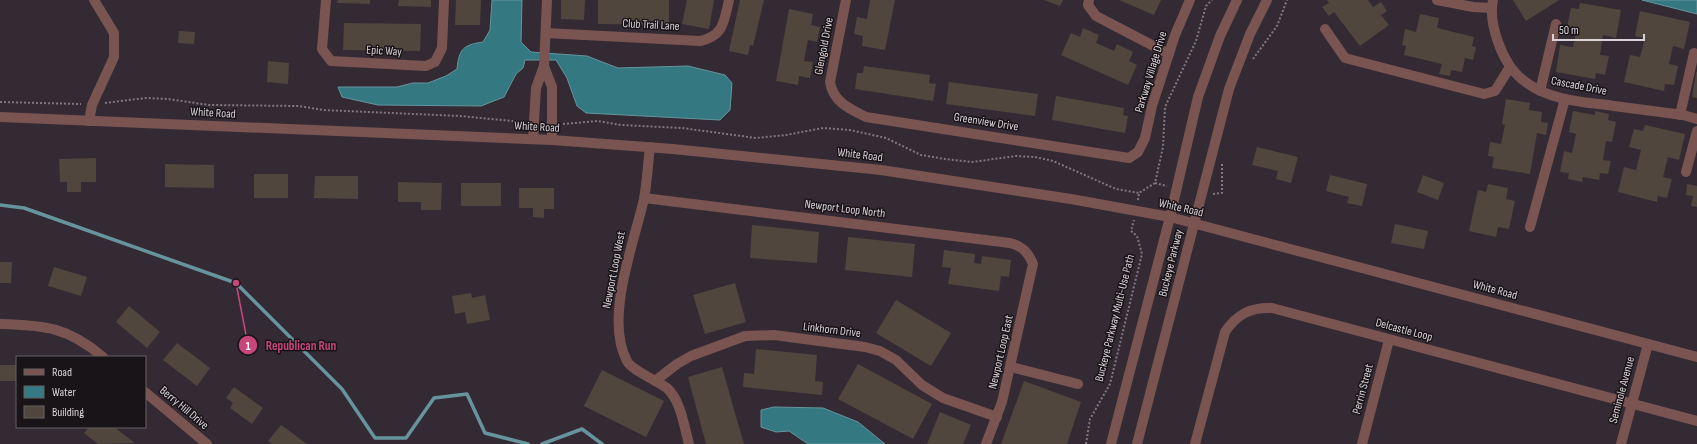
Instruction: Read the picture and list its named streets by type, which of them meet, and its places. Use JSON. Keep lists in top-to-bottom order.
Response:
{
  "streets": {
    "street": [
      "Club Trail Lane",
      "Glengold Drive",
      "Epic Way",
      "Parkway Village Drive",
      "Cascade Drive",
      "White Road",
      "Greenview Drive",
      "Newport Loop North",
      "Buckeye Parkway",
      "Newport Loop West",
      "Linkhorn Drive",
      "Delcastle Loop",
      "Newport Loop East",
      "Perrin Street",
      "Seminole Avenue",
      "Berry Hill Drive"
    ],
    "path": ["Buckeye Parkway Multi-Use Path"]
  },
  "crossings": [
    ["Glengold Drive", "Greenview Drive"],
    ["Parkway Village Drive", "Greenview Drive"],
    ["White Road", "Buckeye Parkway"],
    ["White Road", "Newport Loop West"],
    ["White Road", "Buckeye Parkway Multi-Use Path"],
    ["White Road", "Seminole Avenue"],
    ["Newport Loop North", "Newport Loop West"],
    ["Newport Loop North", "Newport Loop East"],
    ["Newport Loop West", "Linkhorn Drive"],
    ["Linkhorn Drive", "Newport Loop East"],
    ["Delcastle Loop", "Perrin Street"],
    ["Delcastle Loop", "Seminole Avenue"]
  ],
  "places": ["Republican Run"],
  "legend": ["Road", "Water", "Building"],
  "scale_bar": "50 m"
}
